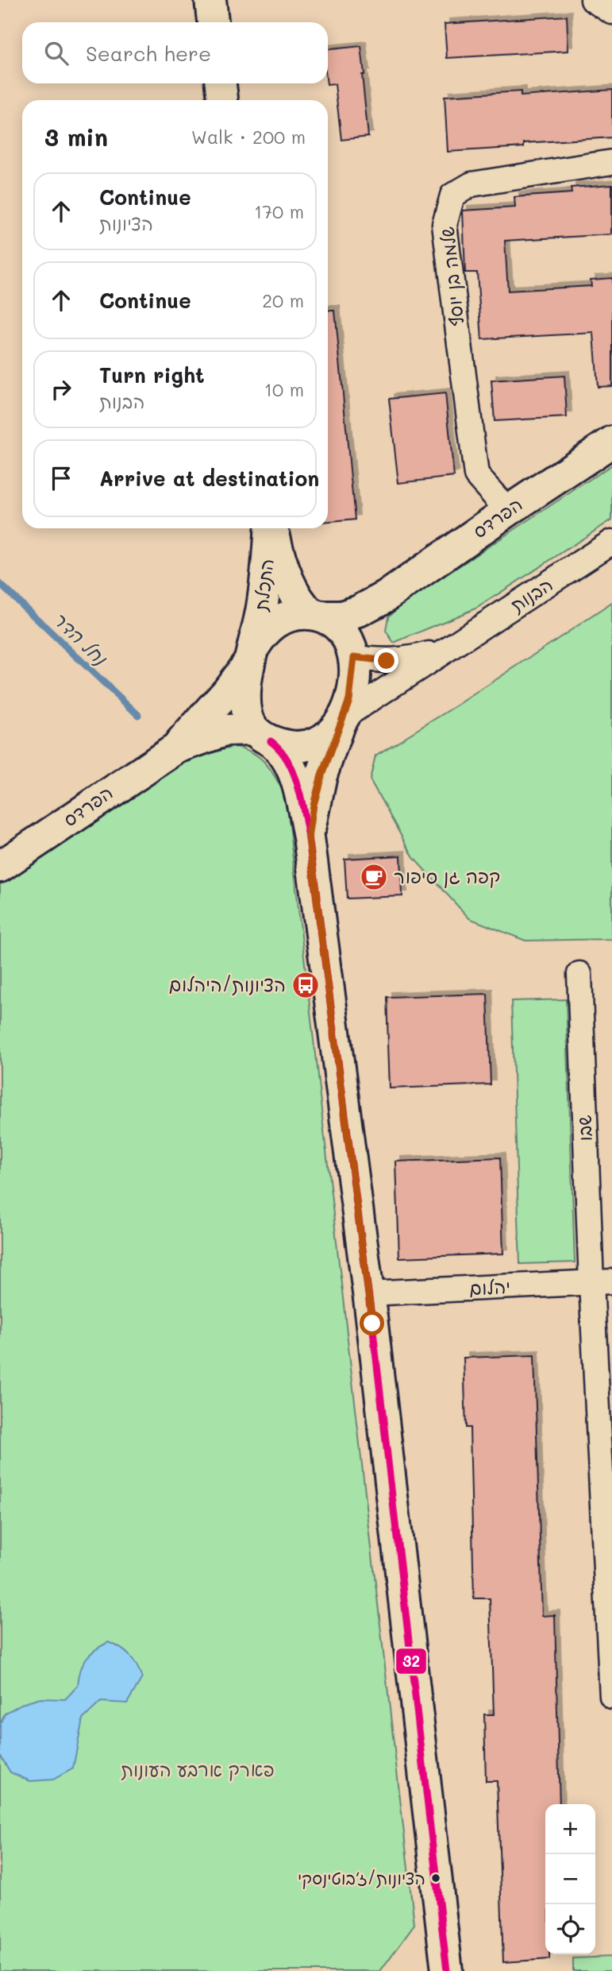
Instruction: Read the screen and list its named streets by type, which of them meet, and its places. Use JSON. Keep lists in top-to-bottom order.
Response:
{
  "streets": {
    "street": [
      "שלמה בן יוסף",
      "הפרדס",
      "התכלת",
      "הבנות",
      "שבו",
      "יהלום"
    ]
  },
  "crossings": [
    ["שלמה בן יוסף", "הפרדס"],
    ["הפרדס", "התכלת"],
    ["הפרדס", "הבנות"],
    ["התכלת", "הבנות"],
    ["שבו", "יהלום"]
  ],
  "water": ["נחל הדר"],
  "parks": ["פארק ארבע העונות"],
  "places": {
    "cafe": ["קפה גן סיפור"],
    "bus stop": ["הציונות/היהלום"],
    "other": ["הציונות/ז׳בוטינסקי"]
  },
  "lines": ["transit line 32"],
  "page": {
    "search": "Search here",
    "heading": ["3 min", "Walk · 200 m"],
    "list": [
      ["Continue", "הציונות", "170 m"],
      ["Continue", "20 m"],
      ["Turn right", "הבנות", "10 m"],
      "Arrive at destination"
    ],
    "map_buttons": ["+", "−"]
  }
}
